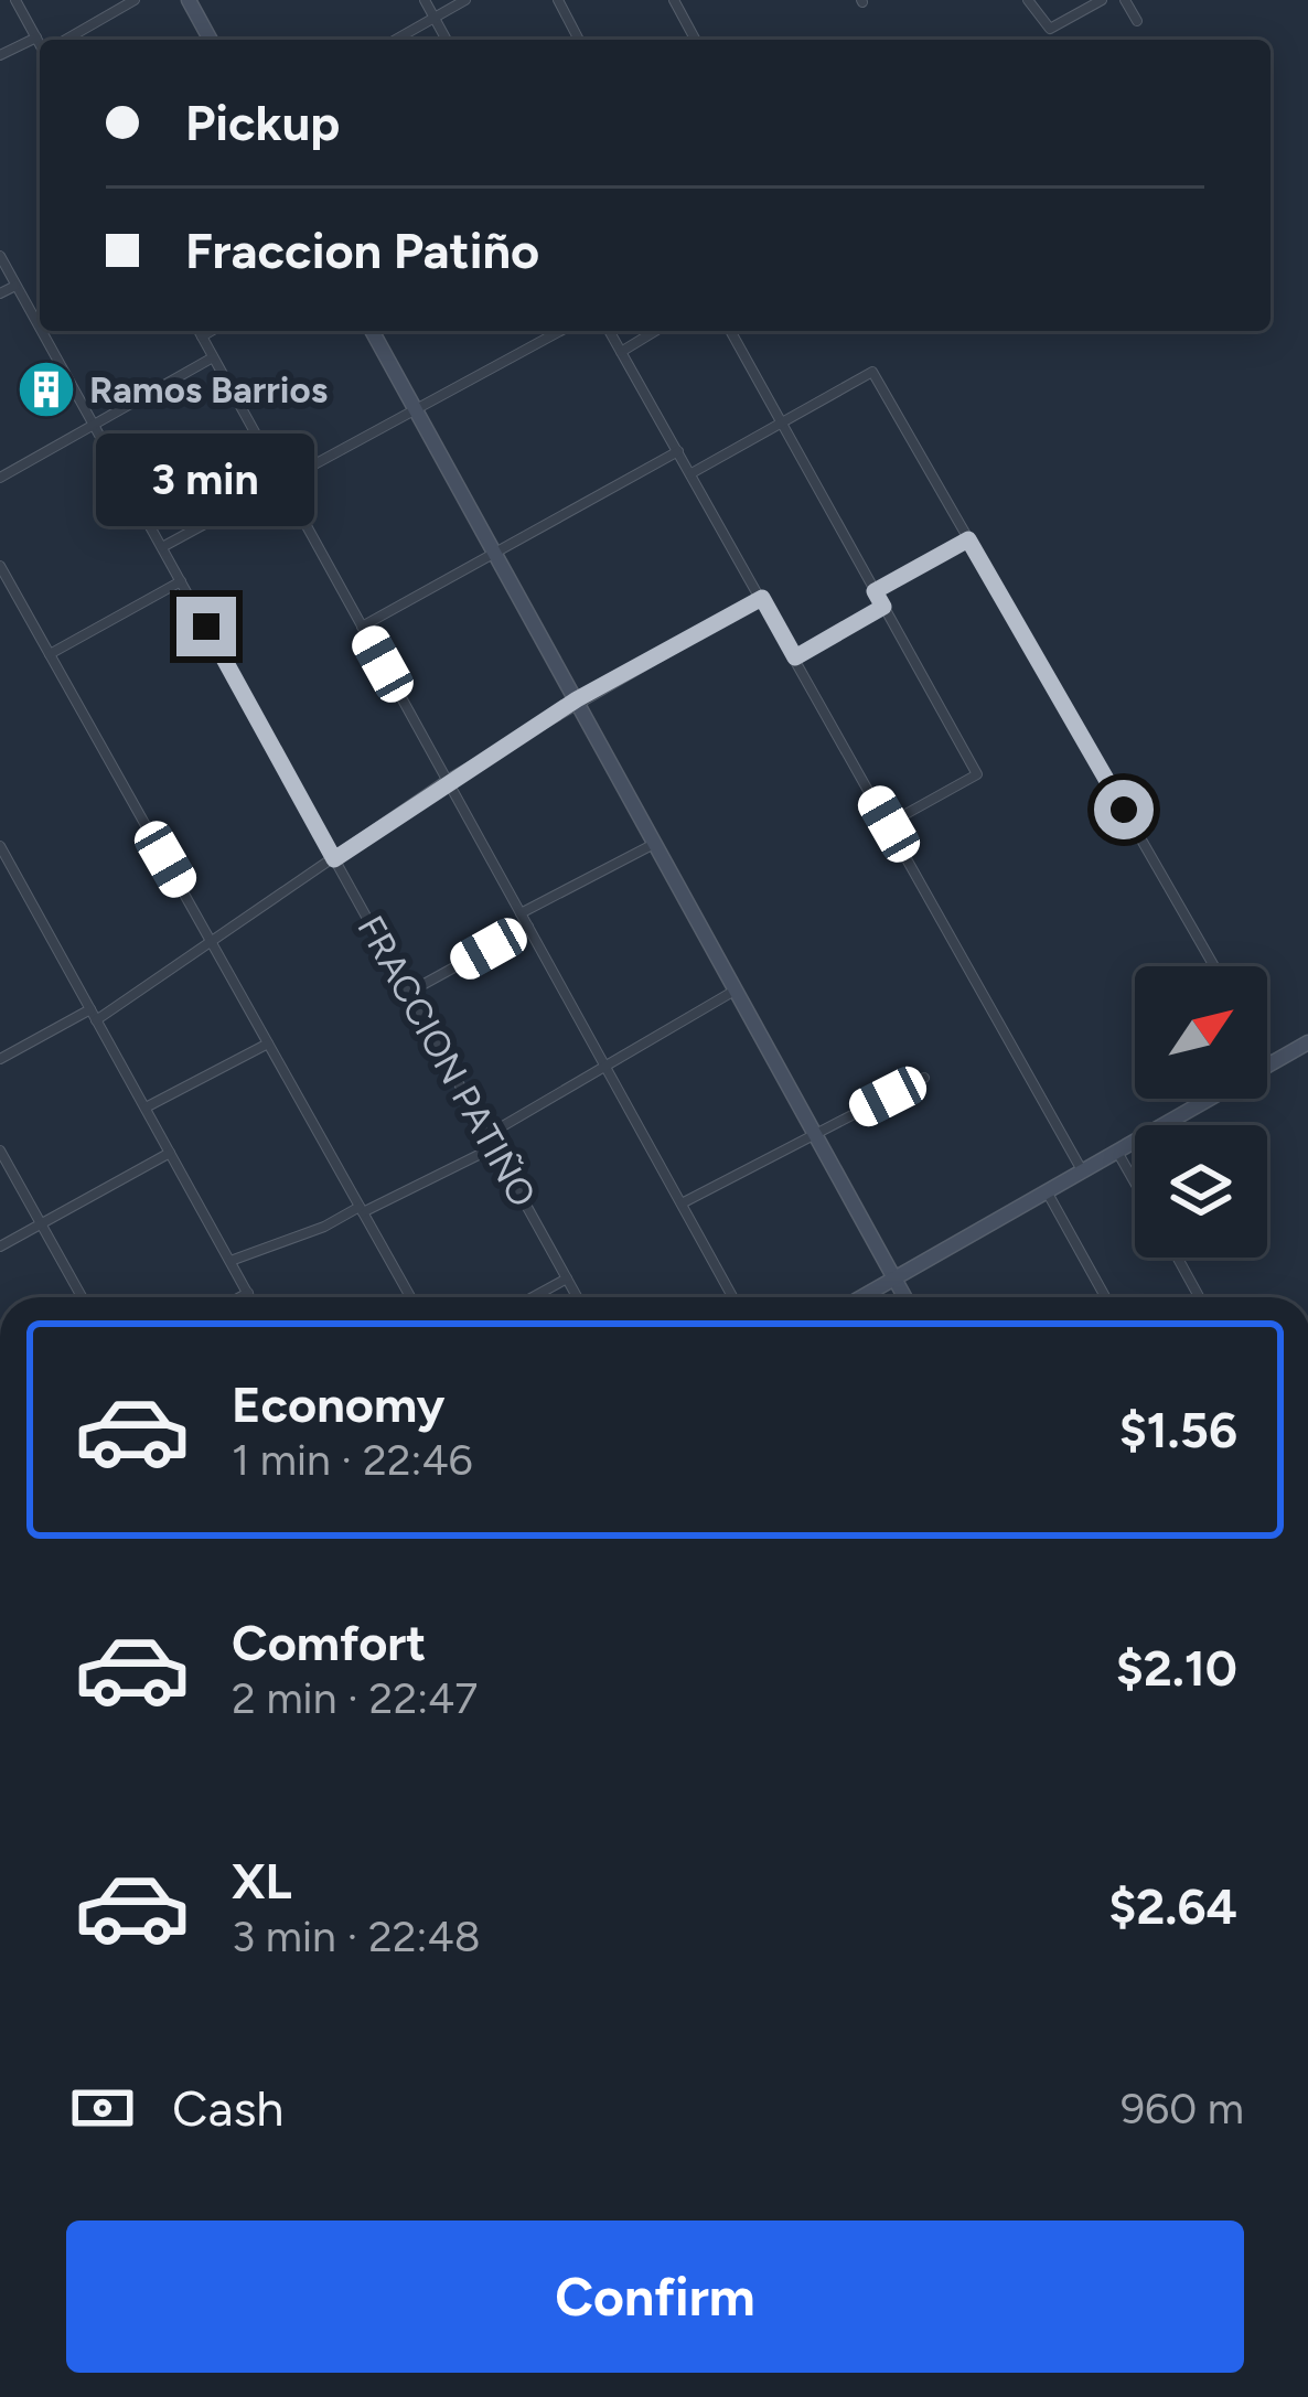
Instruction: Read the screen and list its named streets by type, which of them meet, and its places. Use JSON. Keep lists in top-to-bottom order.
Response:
{
  "streets": {
    "street": ["FRACCION PATIÑO"]
  },
  "places": {
    "building": ["Ramos Barrios"]
  },
  "north": "top right",
  "page": {
    "banner": ["Pickup", "Fraccion Patiño"],
    "bubble": "3 min",
    "list": [
      {
        "name": "Economy",
        "note": "1 min · 22:46",
        "value": "$1.56"
      },
      {
        "name": "Comfort",
        "note": "2 min · 22:47",
        "value": "$2.10"
      },
      {
        "name": "XL",
        "note": "3 min · 22:48",
        "value": "$2.64"
      }
    ],
    "pay": ["Cash", "960 m"],
    "buttons": "Confirm"
  }
}
